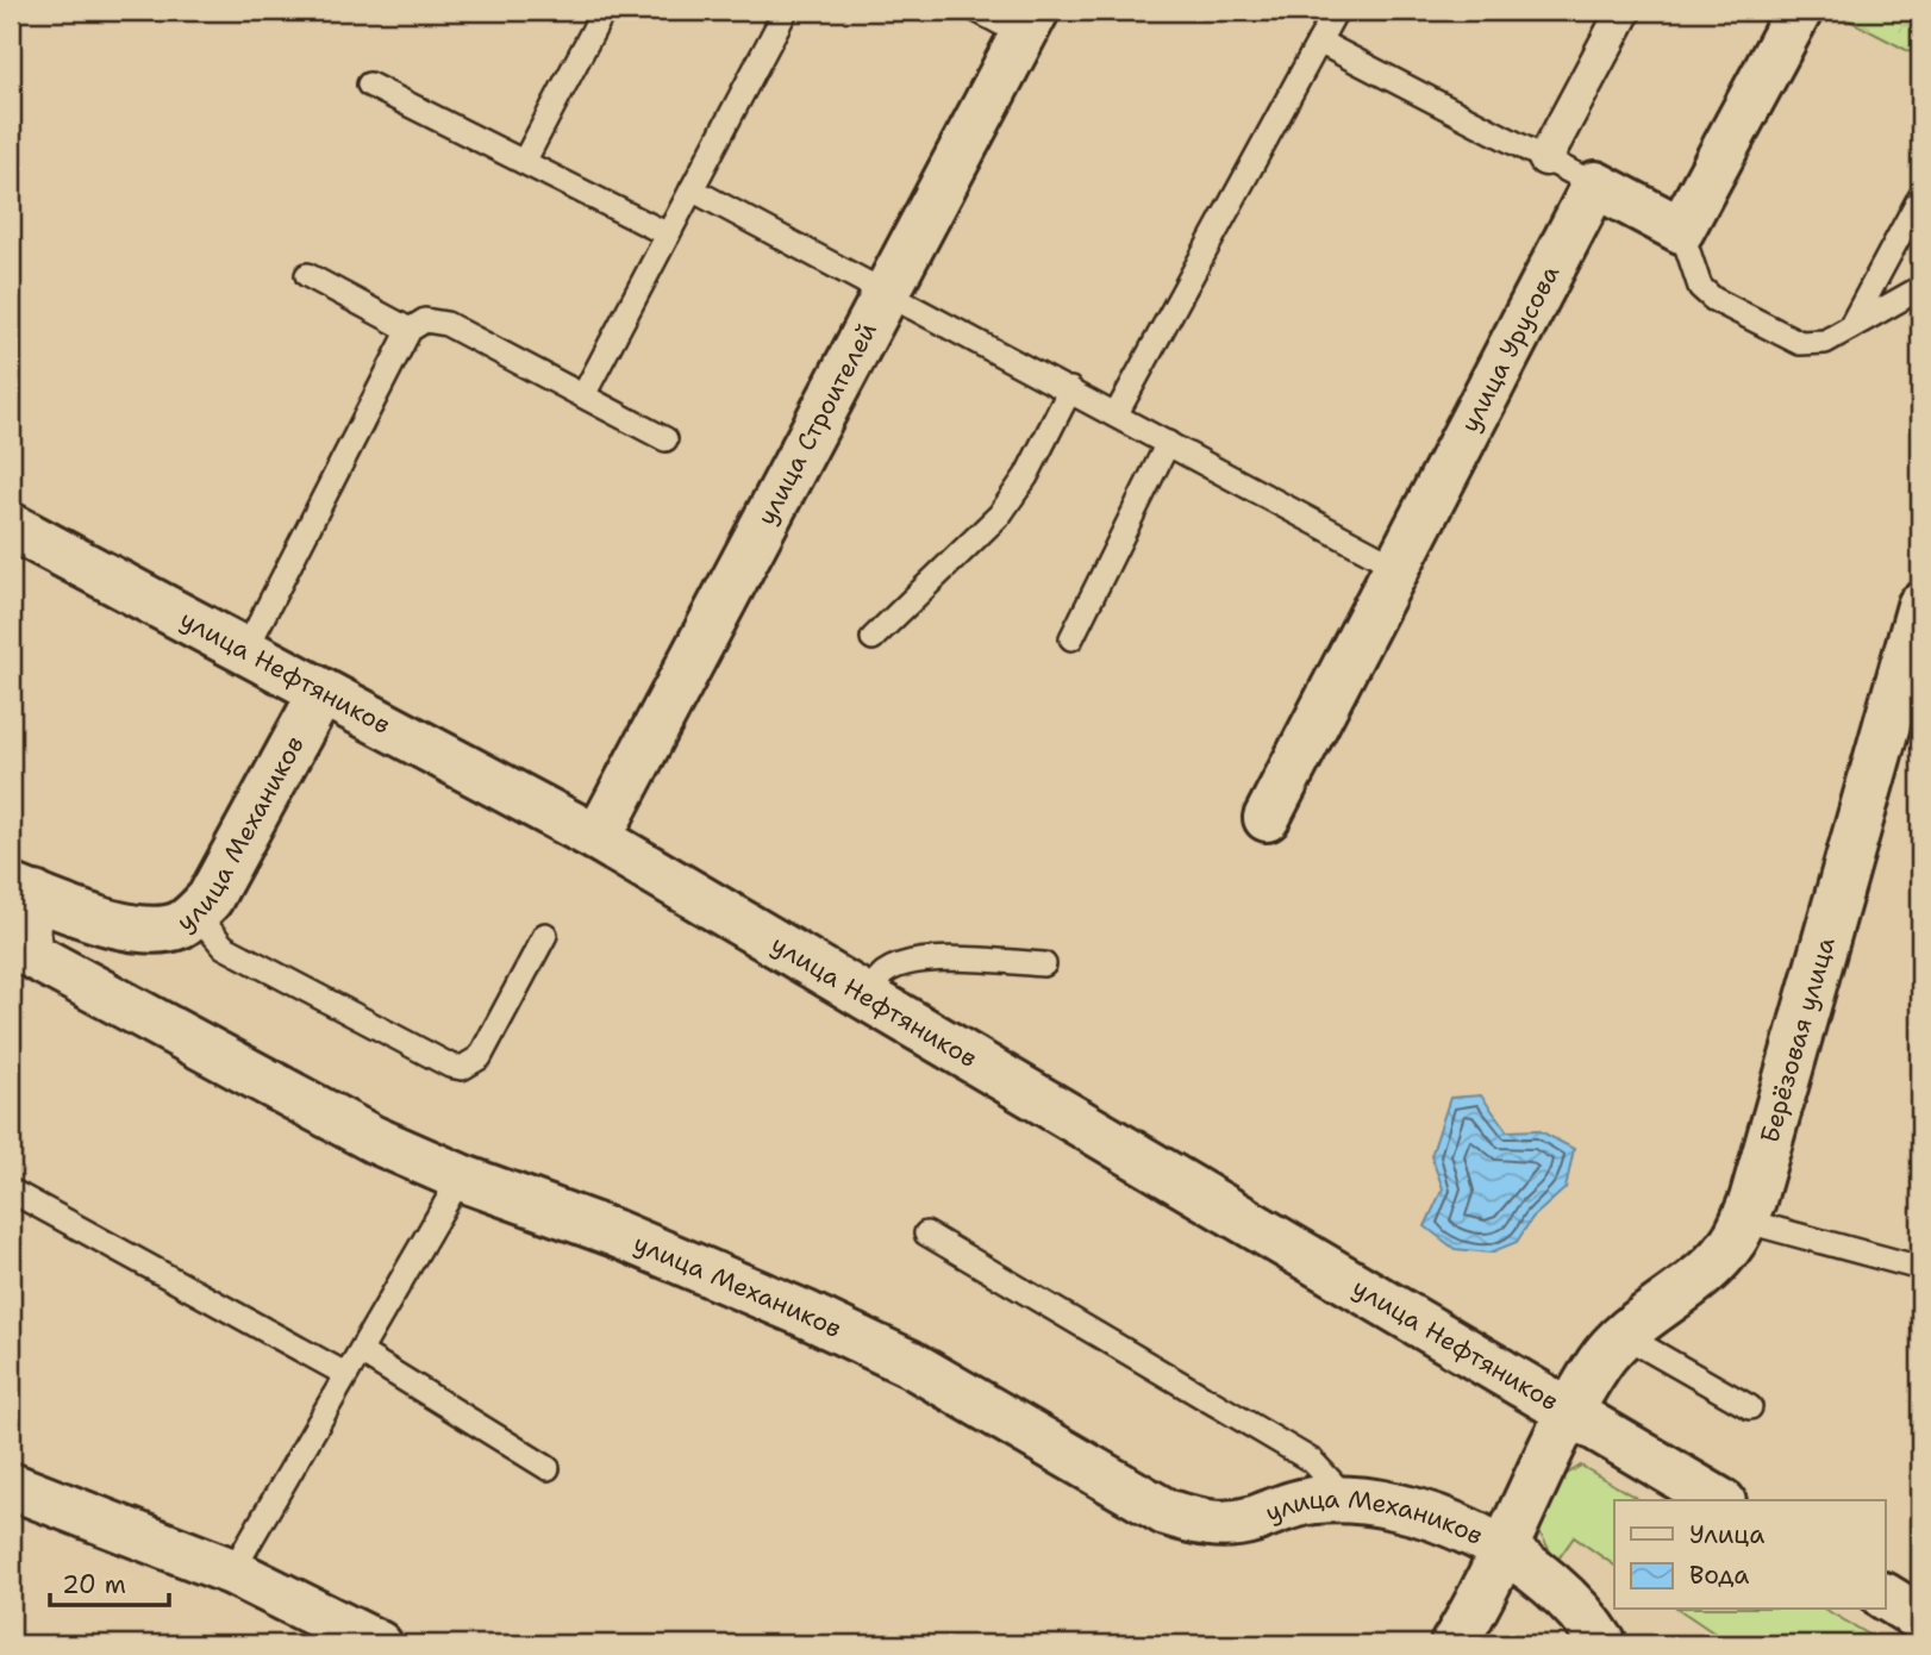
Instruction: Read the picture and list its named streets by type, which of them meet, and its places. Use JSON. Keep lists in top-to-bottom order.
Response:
{
  "streets": {
    "street": [
      "улица Урусова",
      "улица Строителей",
      "улица Нефтяников",
      "улица Механиков",
      "Берёзовая улица"
    ]
  },
  "crossings": [
    ["улица Строителей", "улица Нефтяников"],
    ["улица Нефтяников", "улица Механиков"],
    ["улица Нефтяников", "Берёзовая улица"],
    ["улица Механиков", "Берёзовая улица"]
  ],
  "legend": ["Улица", "Вода"],
  "scale_bar": "20 m"
}
